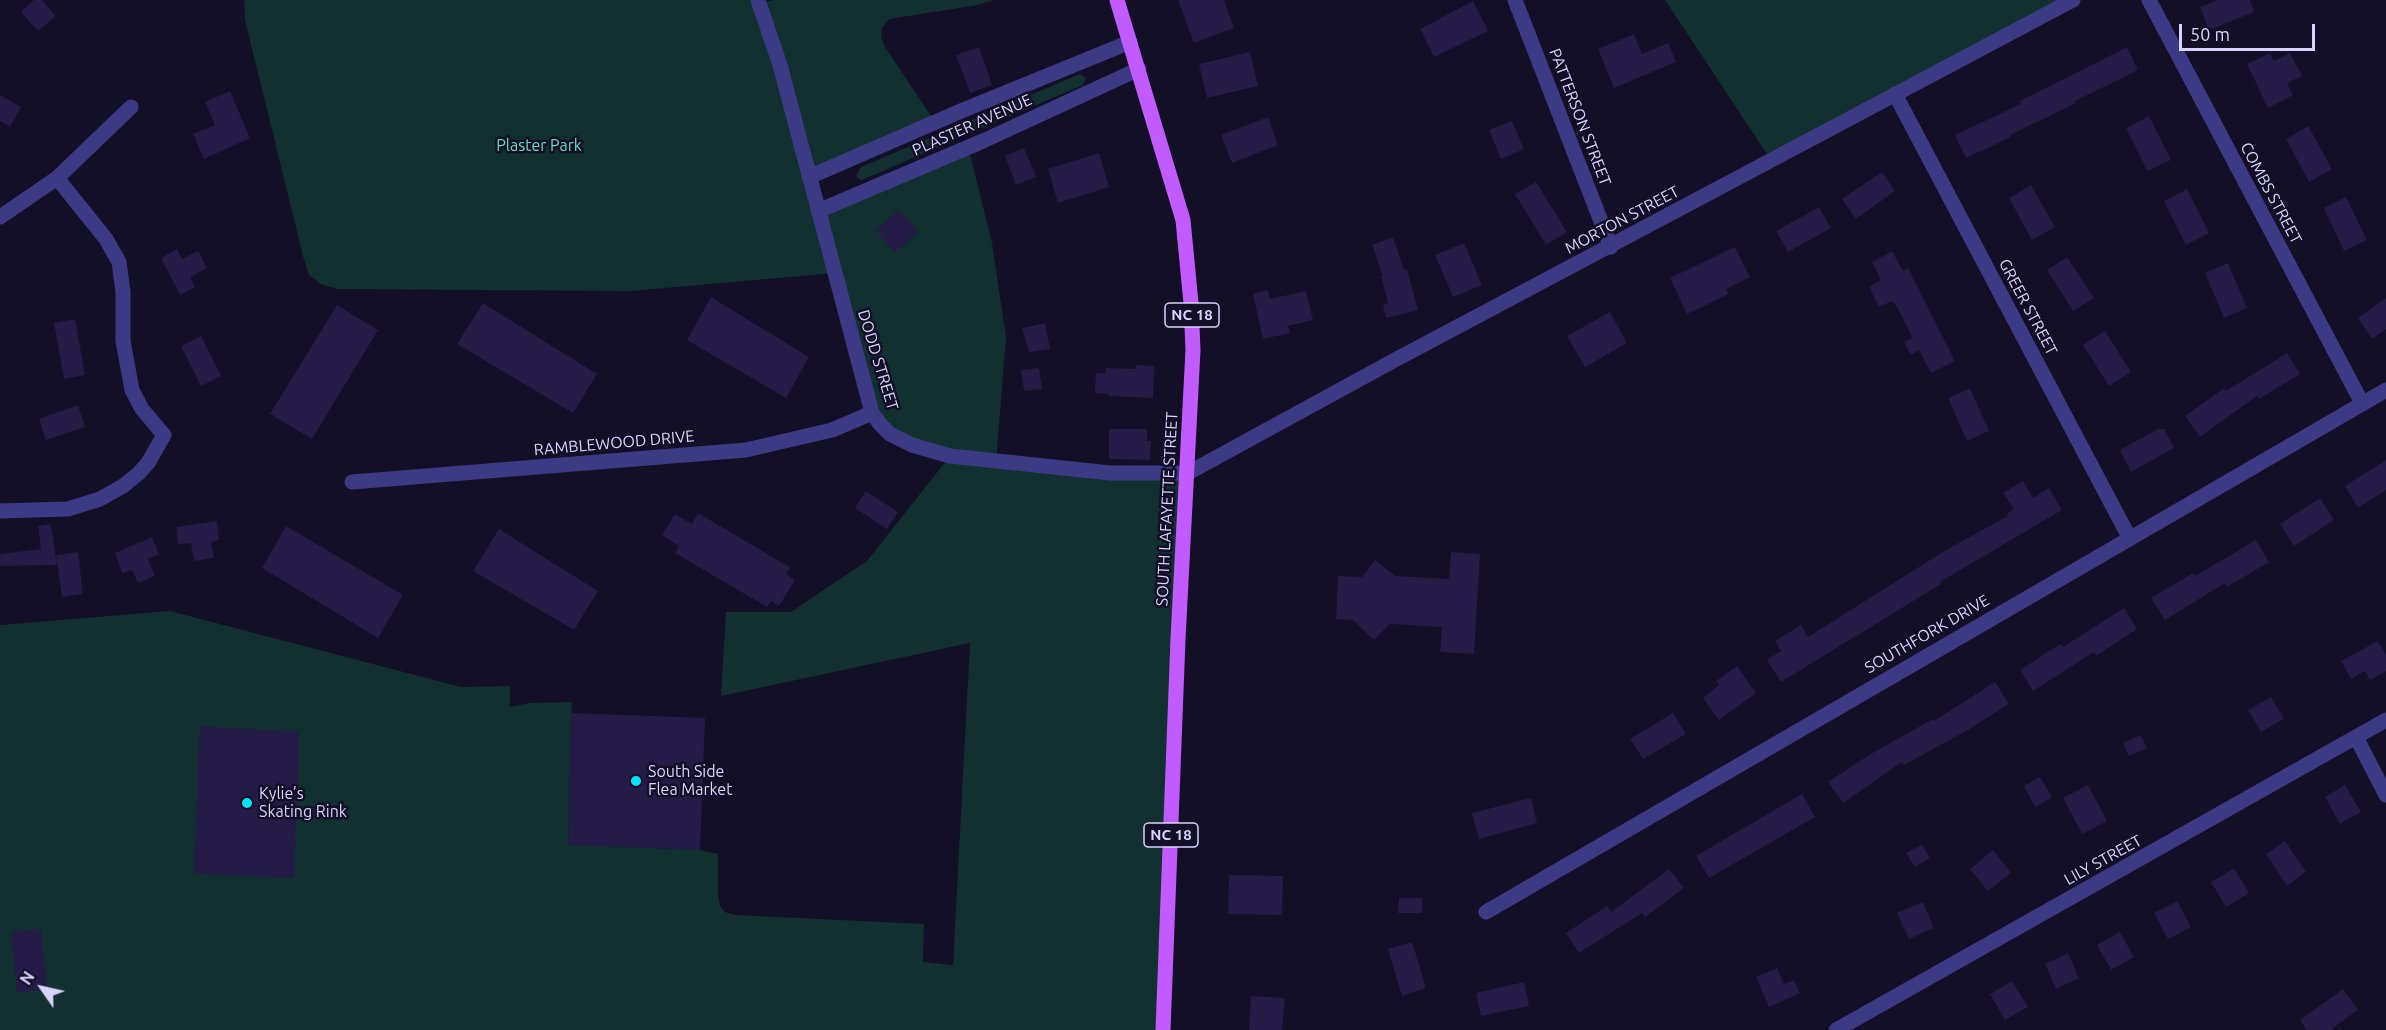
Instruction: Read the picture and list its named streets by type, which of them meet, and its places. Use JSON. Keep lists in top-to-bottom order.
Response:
{
  "streets": {
    "main road": ["NC 18", "SOUTH LAFAYETTE STREET"],
    "street": [
      "PATTERSON STREET",
      "PLASTER AVENUE",
      "COMBS STREET",
      "MORTON STREET",
      "GREER STREET",
      "DODD STREET",
      "RAMBLEWOOD DRIVE",
      "SOUTHFORK DRIVE",
      "LILY STREET"
    ]
  },
  "crossings": [
    ["PATTERSON STREET", "MORTON STREET"],
    ["PLASTER AVENUE", "DODD STREET"],
    ["PLASTER AVENUE", "SOUTH LAFAYETTE STREET"],
    ["COMBS STREET", "SOUTHFORK DRIVE"],
    ["MORTON STREET", "GREER STREET"],
    ["MORTON STREET", "DODD STREET"],
    ["MORTON STREET", "SOUTH LAFAYETTE STREET"],
    ["GREER STREET", "SOUTHFORK DRIVE"],
    ["DODD STREET", "RAMBLEWOOD DRIVE"],
    ["DODD STREET", "SOUTH LAFAYETTE STREET"]
  ],
  "parks": ["Plaster Park"],
  "places": ["South Side Flea Market", "Kylie’s Skating Rink"],
  "scale_bar": "50 m",
  "north": "top left"
}
